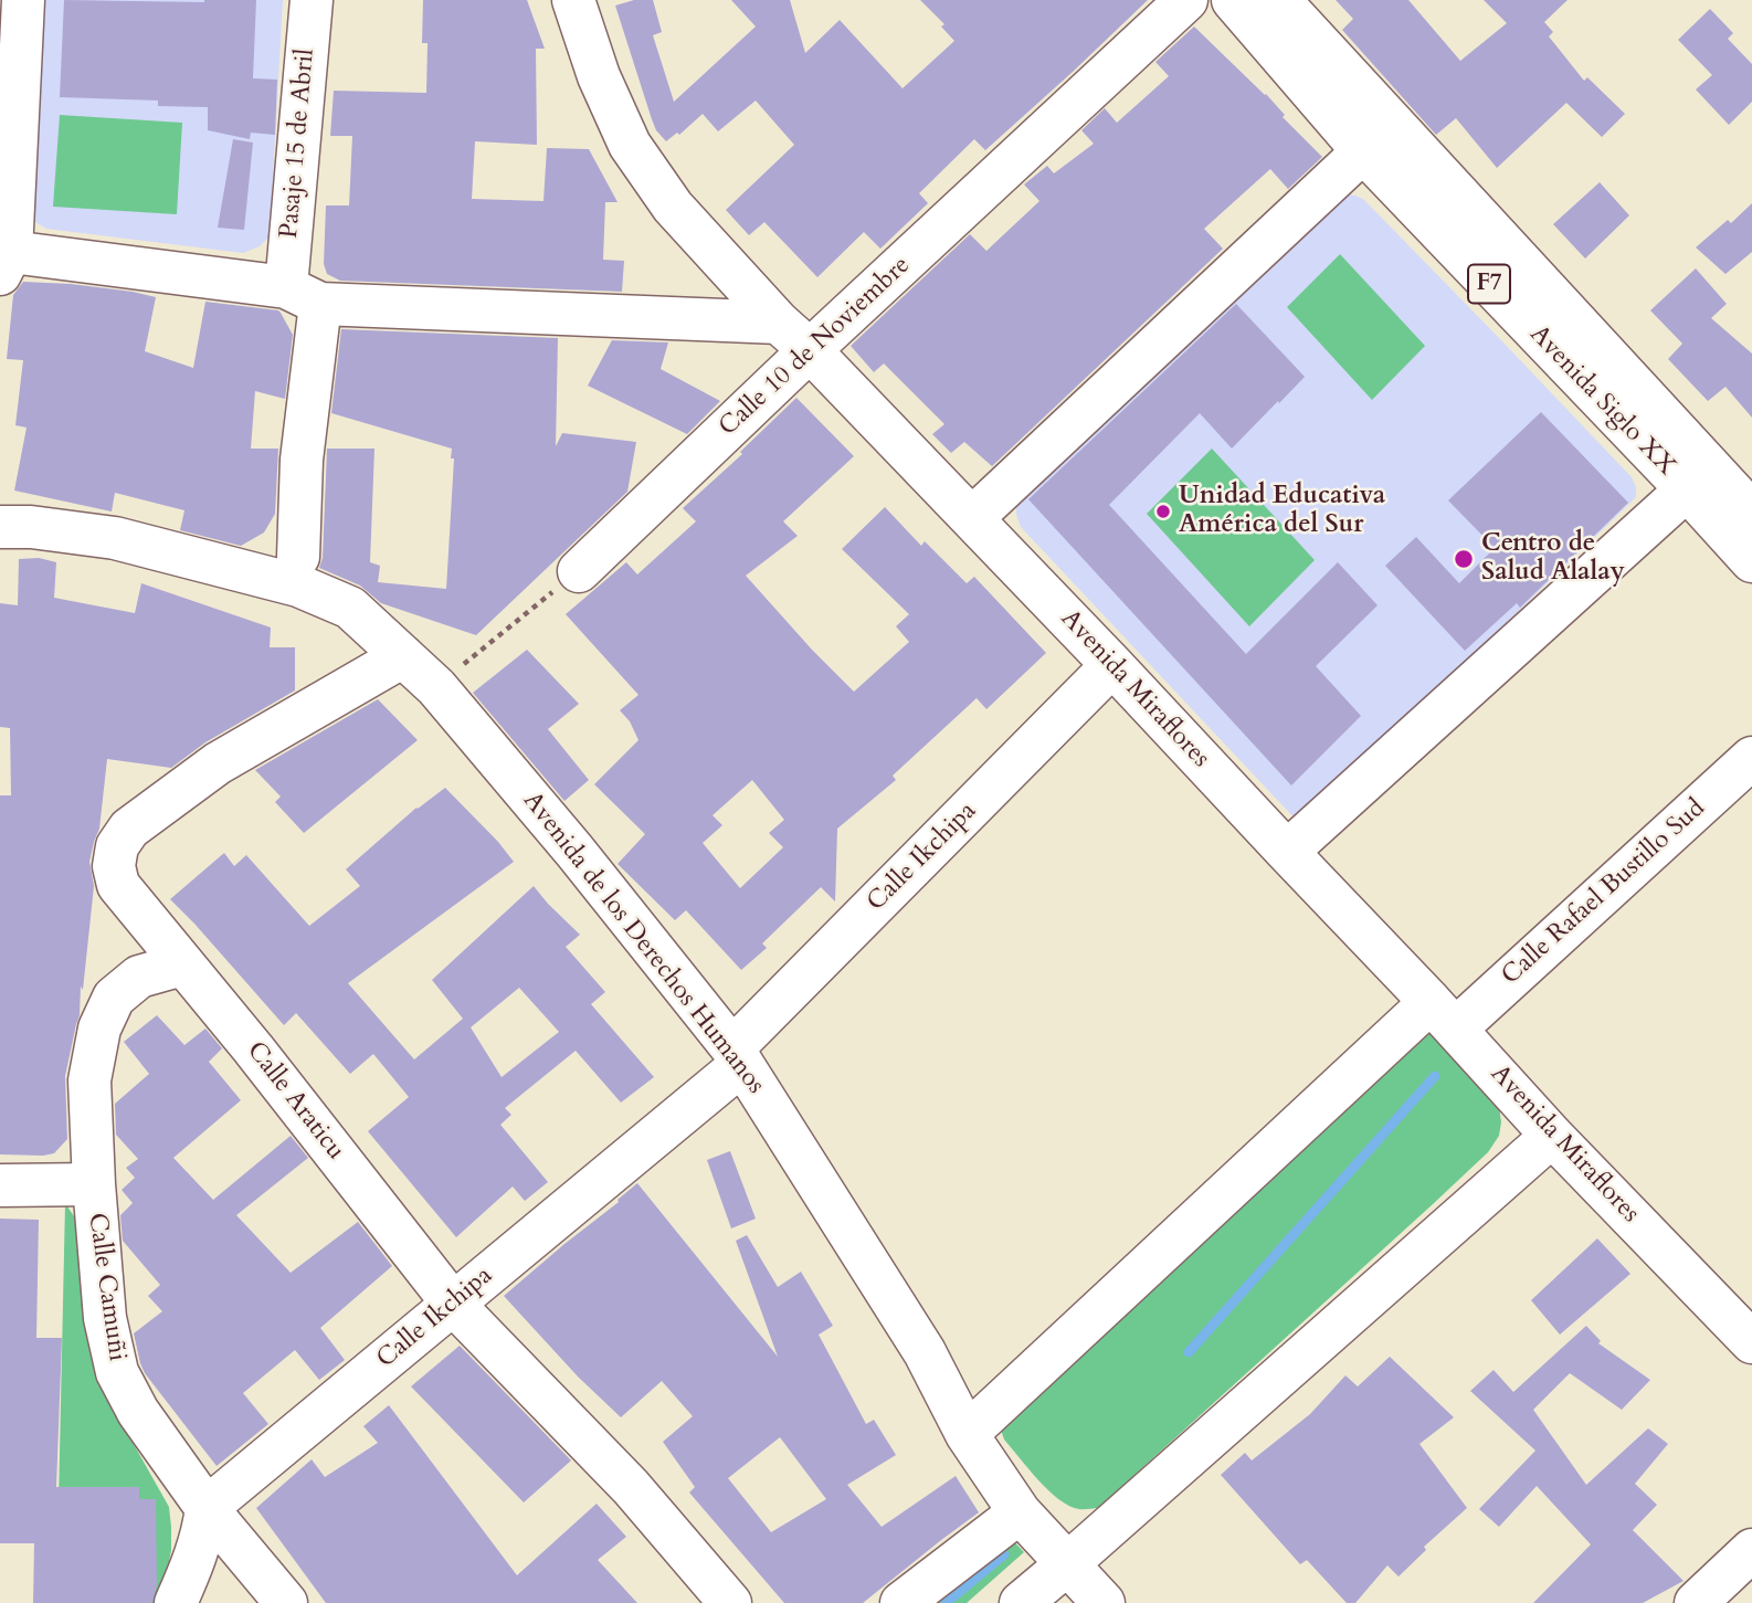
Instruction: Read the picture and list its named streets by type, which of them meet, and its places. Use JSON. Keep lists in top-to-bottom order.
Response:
{
  "streets": {
    "main road": [
      "Pasaje 15 de Abril",
      "F7",
      "Calle 10 de Noviembre",
      "Avenida Siglo XX",
      "Avenida Miraflores",
      "Calle Ikchipa",
      "Calle Rafael Bustillo Sud",
      "Avenida de los Derechos Humanos",
      "Calle Araticu",
      "Calle Camuñi"
    ]
  },
  "crossings": [
    ["Calle 10 de Noviembre", "Avenida Miraflores"],
    ["Avenida Miraflores", "Calle Ikchipa"],
    ["Avenida Miraflores", "Calle Rafael Bustillo Sud"],
    ["Calle Ikchipa", "Avenida de los Derechos Humanos"],
    ["Calle Ikchipa", "Calle Araticu"],
    ["Calle Ikchipa", "Calle Camuñi"],
    ["Calle Rafael Bustillo Sud", "Avenida de los Derechos Humanos"],
    ["Avenida de los Derechos Humanos", "Calle Araticu"],
    ["Calle Araticu", "Calle Camuñi"]
  ],
  "places": ["Unidad Educativa América del Sur", "Centro de Salud Alalay"]
}
